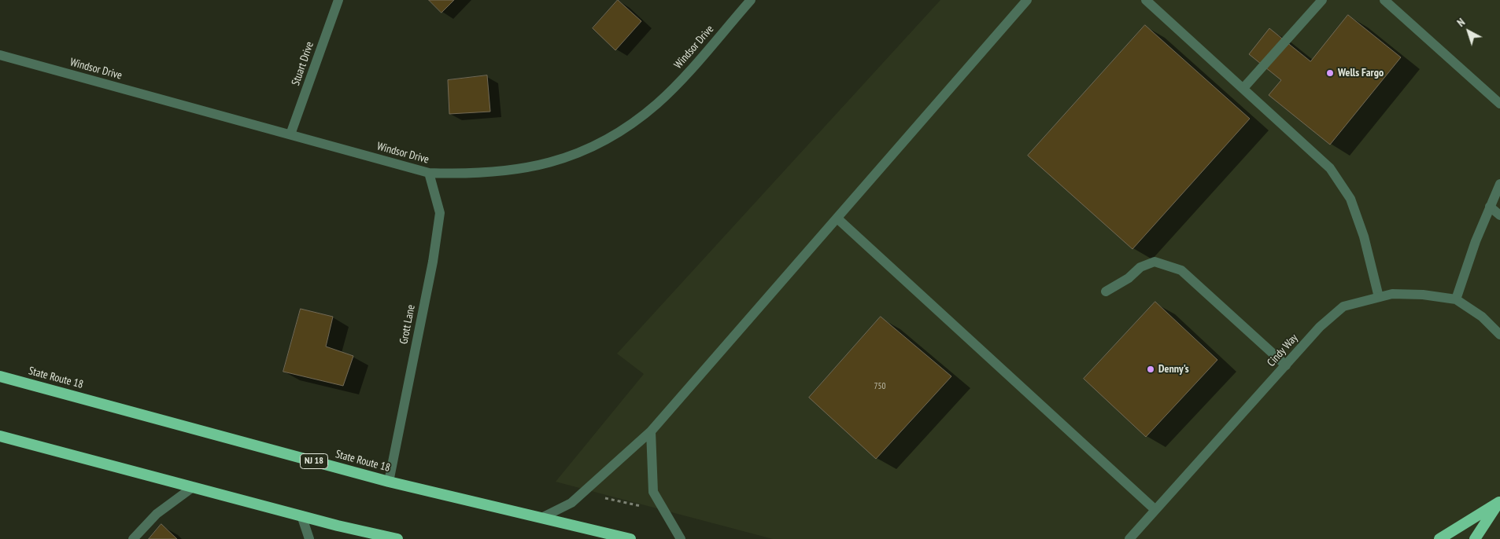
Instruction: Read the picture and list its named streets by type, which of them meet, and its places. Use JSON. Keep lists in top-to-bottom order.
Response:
{
  "streets": {
    "highway": ["State Route 18", "NJ 18"],
    "street": [
      "Windsor Drive",
      "Stuart Drive",
      "Grott Lane",
      "Cindy Way"
    ]
  },
  "crossings": [
    ["Windsor Drive", "Stuart Drive"],
    ["Windsor Drive", "Grott Lane"],
    ["Grott Lane", "State Route 18"]
  ],
  "places": ["Wells Fargo", "Denny's"],
  "house_numbers": ["750"],
  "north": "top left"
}
